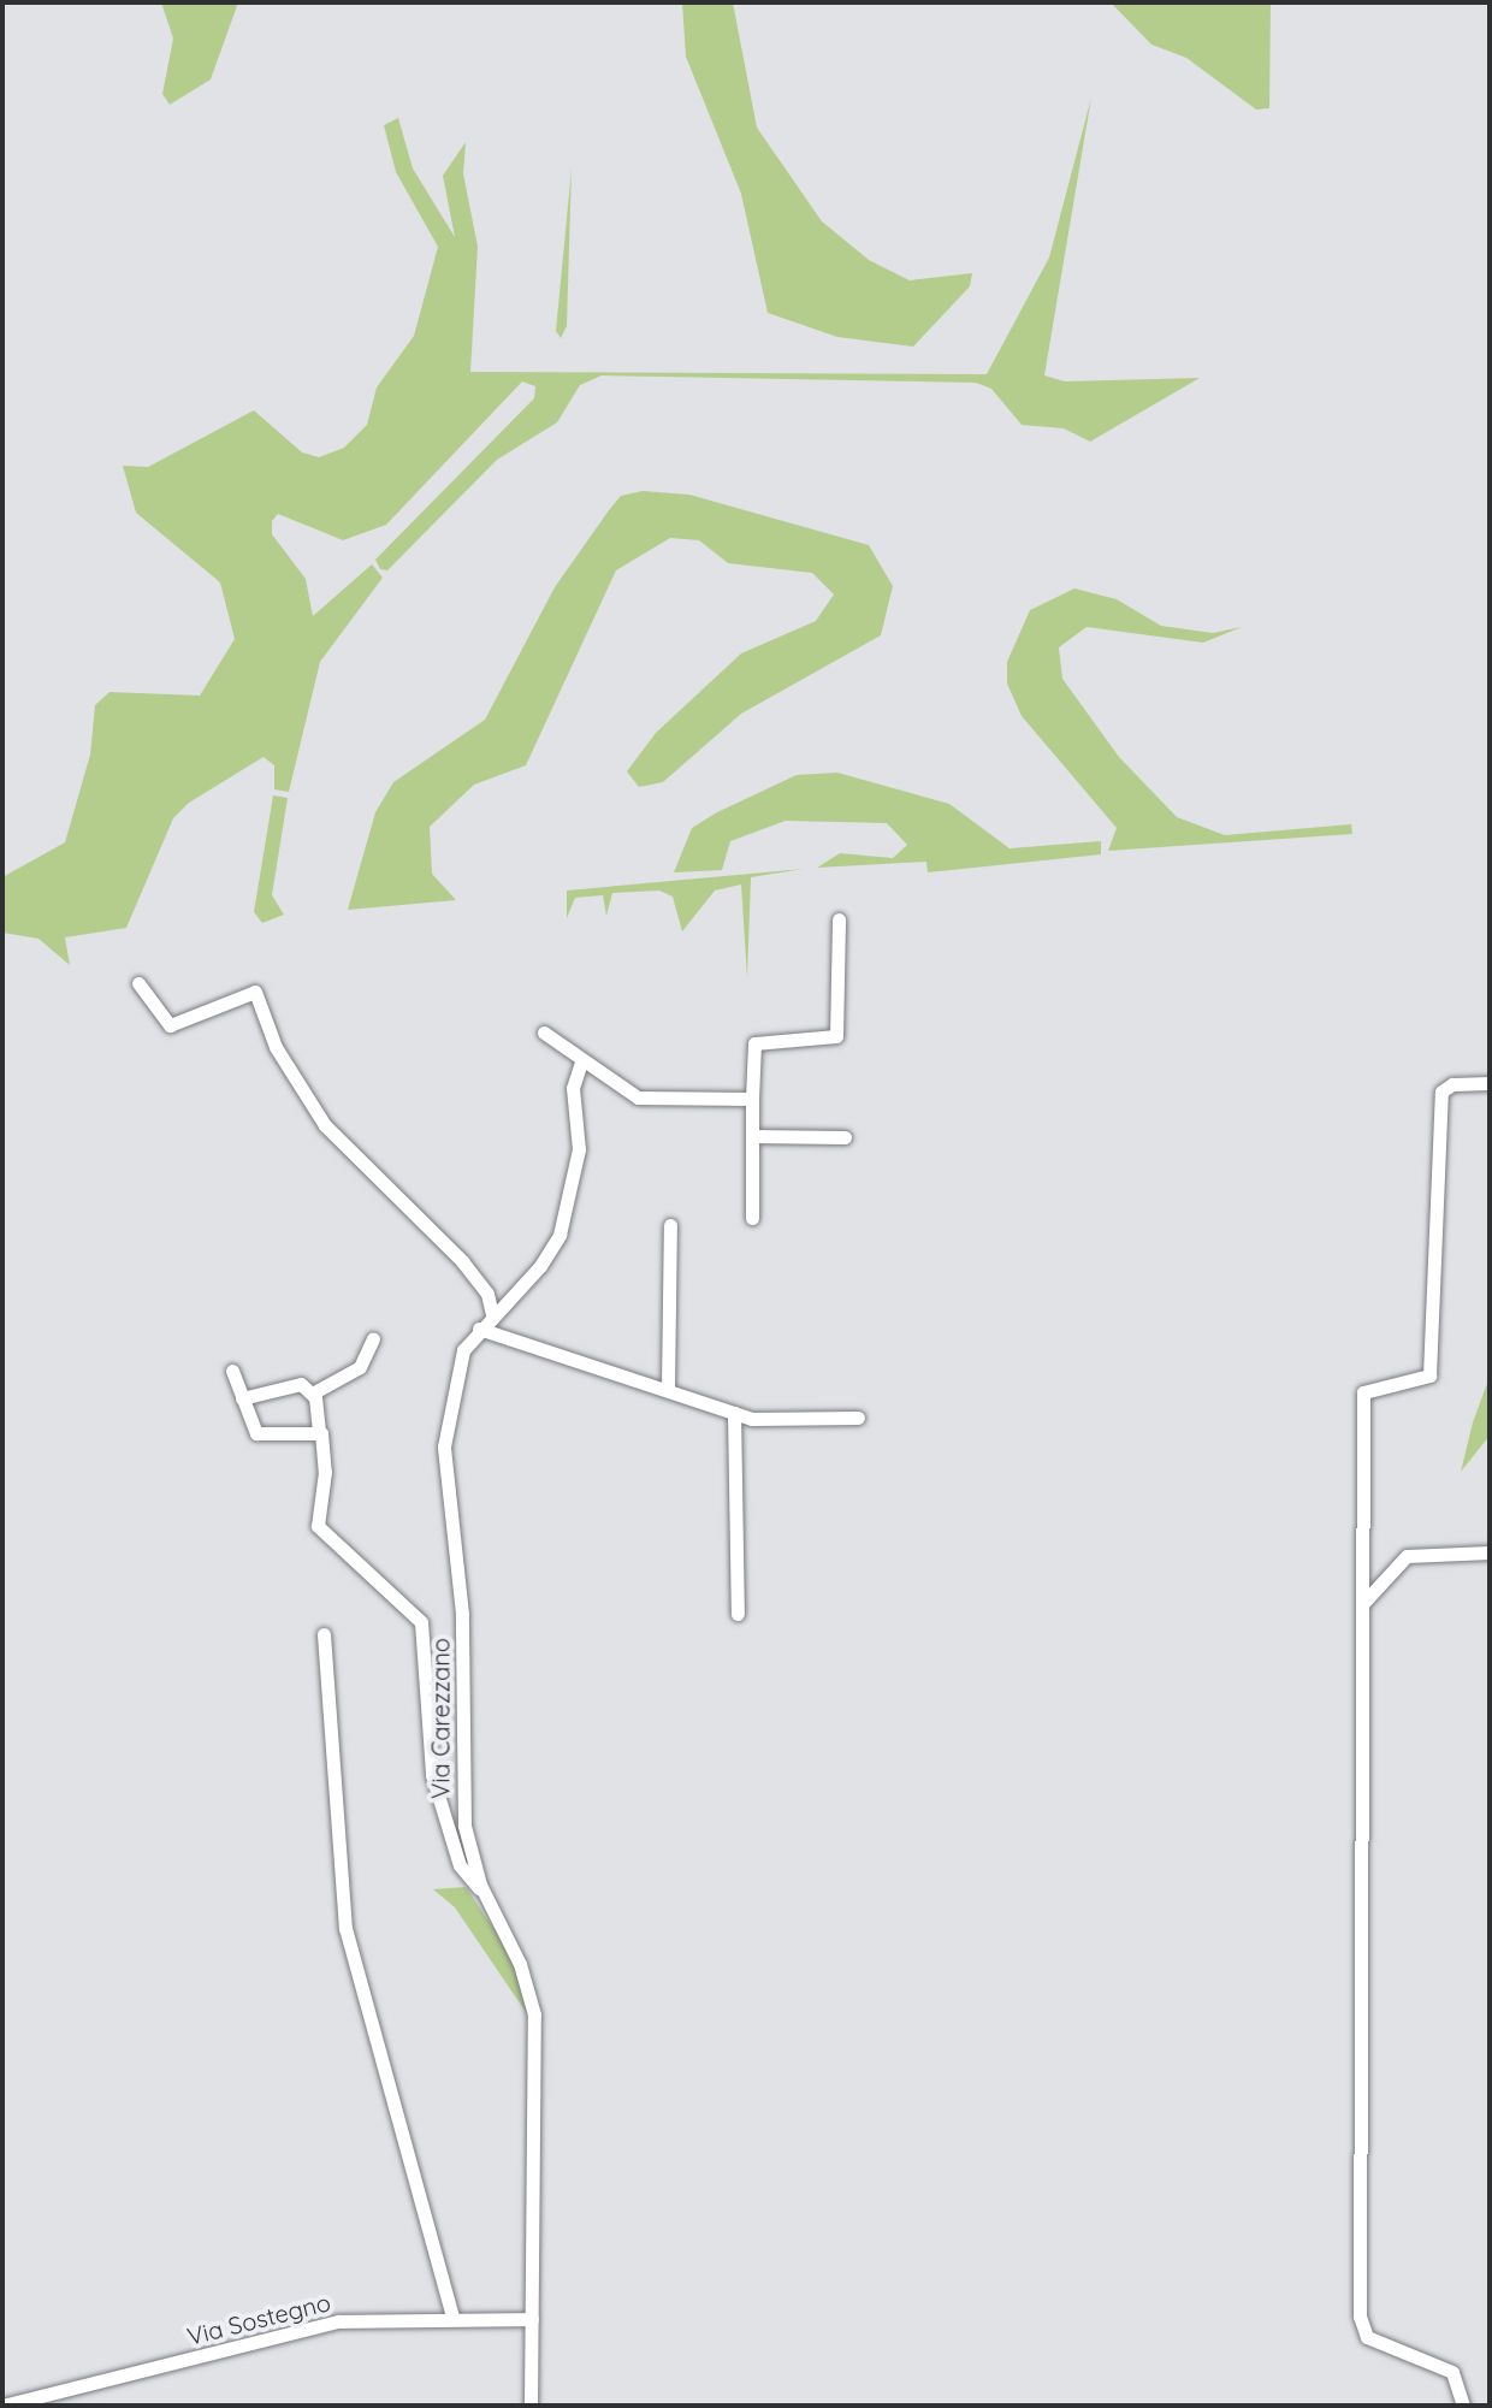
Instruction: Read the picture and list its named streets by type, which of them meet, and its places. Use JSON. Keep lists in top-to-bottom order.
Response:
{
  "streets": {
    "street": ["Via Carezzano", "Via Sostegno"]
  },
  "crossings": [
    ["Via Carezzano", "Via Sostegno"]
  ]
}
